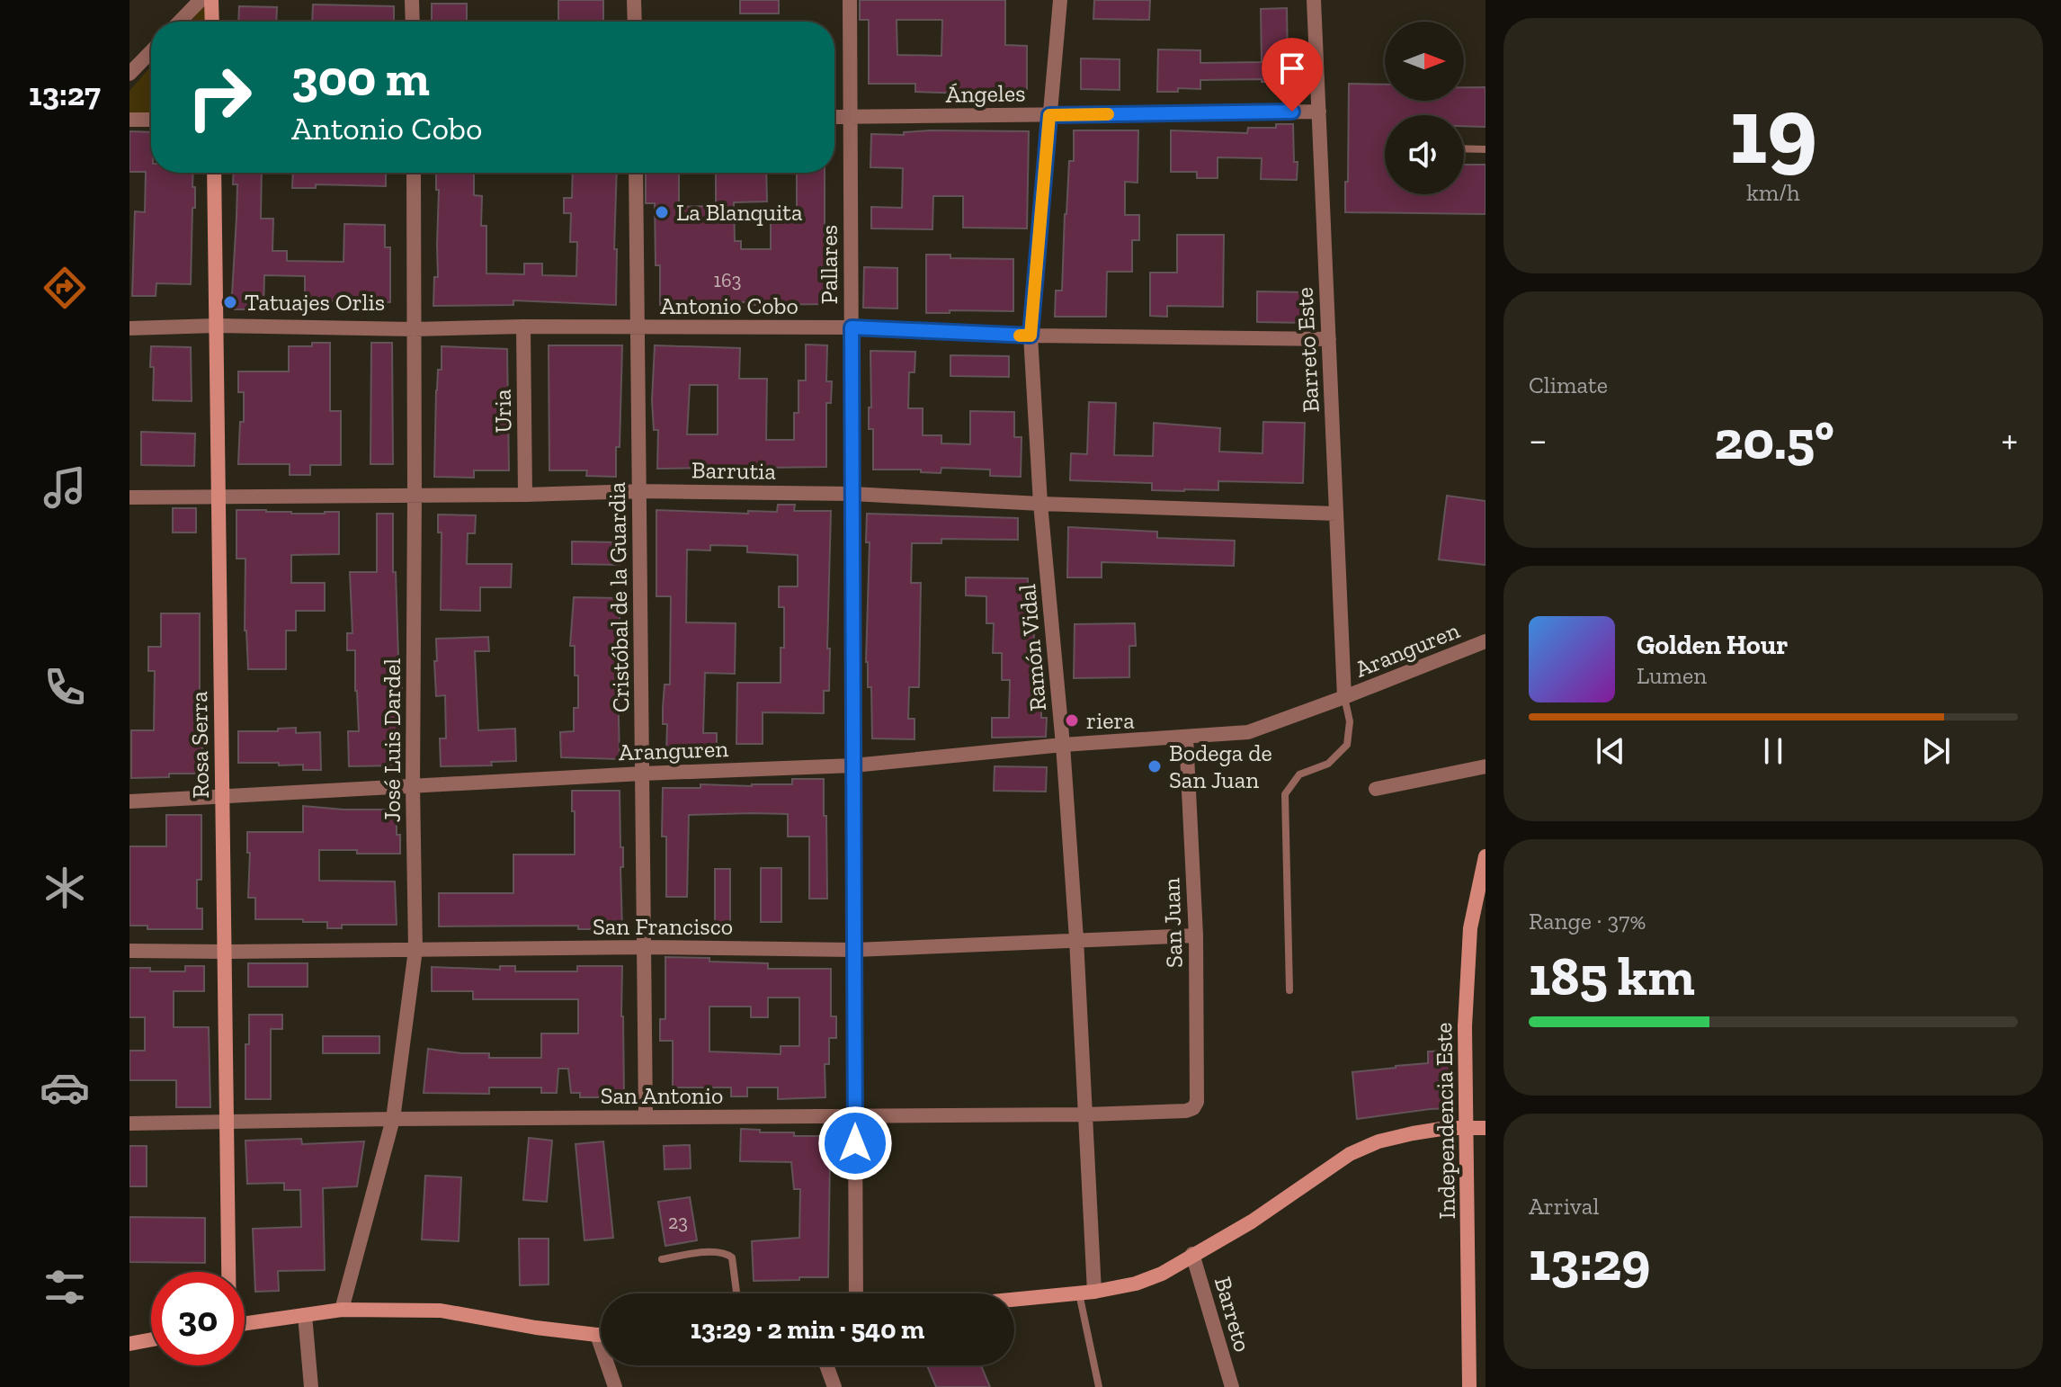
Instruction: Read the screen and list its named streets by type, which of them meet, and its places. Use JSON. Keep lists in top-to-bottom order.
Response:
{
  "streets": {
    "main road": ["Rosa Serra", "Independencia Este"],
    "street": [
      "Ángeles",
      "Pallares",
      "Antonio Cobo",
      "Barreto Este",
      "Uria",
      "Barrutia",
      "Cristóbal de la Guardia",
      "Ramón Vidal",
      "Aranguren",
      "José Luis Dardel",
      "San Juan",
      "San Francisco",
      "San Antonio",
      "Barreto"
    ]
  },
  "crossings": [
    ["Ángeles", "Pallares"],
    ["Ángeles", "Barreto Este"],
    ["Ángeles", "Ramón Vidal"],
    ["Pallares", "Antonio Cobo"],
    ["Pallares", "Barrutia"],
    ["Pallares", "Aranguren"],
    ["Pallares", "San Francisco"],
    ["Pallares", "San Antonio"],
    ["Antonio Cobo", "Barreto Este"],
    ["Antonio Cobo", "Uria"],
    ["Antonio Cobo", "Cristóbal de la Guardia"],
    ["Antonio Cobo", "Ramón Vidal"],
    ["Antonio Cobo", "José Luis Dardel"],
    ["Antonio Cobo", "Rosa Serra"],
    ["Barreto Este", "Barrutia"],
    ["Barreto Este", "Aranguren"],
    ["Uria", "Barrutia"],
    ["Barrutia", "Cristóbal de la Guardia"],
    ["Barrutia", "Ramón Vidal"],
    ["Barrutia", "José Luis Dardel"],
    ["Barrutia", "Rosa Serra"],
    ["Cristóbal de la Guardia", "Aranguren"],
    ["Cristóbal de la Guardia", "San Francisco"],
    ["Cristóbal de la Guardia", "San Antonio"],
    ["Ramón Vidal", "Aranguren"],
    ["Ramón Vidal", "San Francisco"],
    ["Ramón Vidal", "San Antonio"],
    ["Aranguren", "José Luis Dardel"],
    ["Aranguren", "Rosa Serra"],
    ["Aranguren", "San Juan"],
    ["José Luis Dardel", "San Francisco"],
    ["José Luis Dardel", "San Antonio"],
    ["Rosa Serra", "San Francisco"],
    ["Rosa Serra", "San Antonio"],
    ["San Juan", "San Francisco"],
    ["San Juan", "San Antonio"]
  ],
  "places": [
    "La Blanquita",
    "Tatuajes Orlis",
    "riera",
    "Bodega de San Juan"
  ],
  "house_numbers": ["163", "23"],
  "north": "right",
  "page": {
    "tabs": "13:27",
    "tile": [
      ["19", "km/h"],
      "Climate",
      ["Range · 37%", "185 km"],
      ["Arrival", "13:29"]
    ],
    "turn": ["300 m", "Antonio Cobo"],
    "heat": ["−", "20.5°", "+"],
    "song": ["Golden Hour", "Lumen"],
    "limit": "30",
    "trip": "13:29 · 2 min · 540 m"
  }
}
